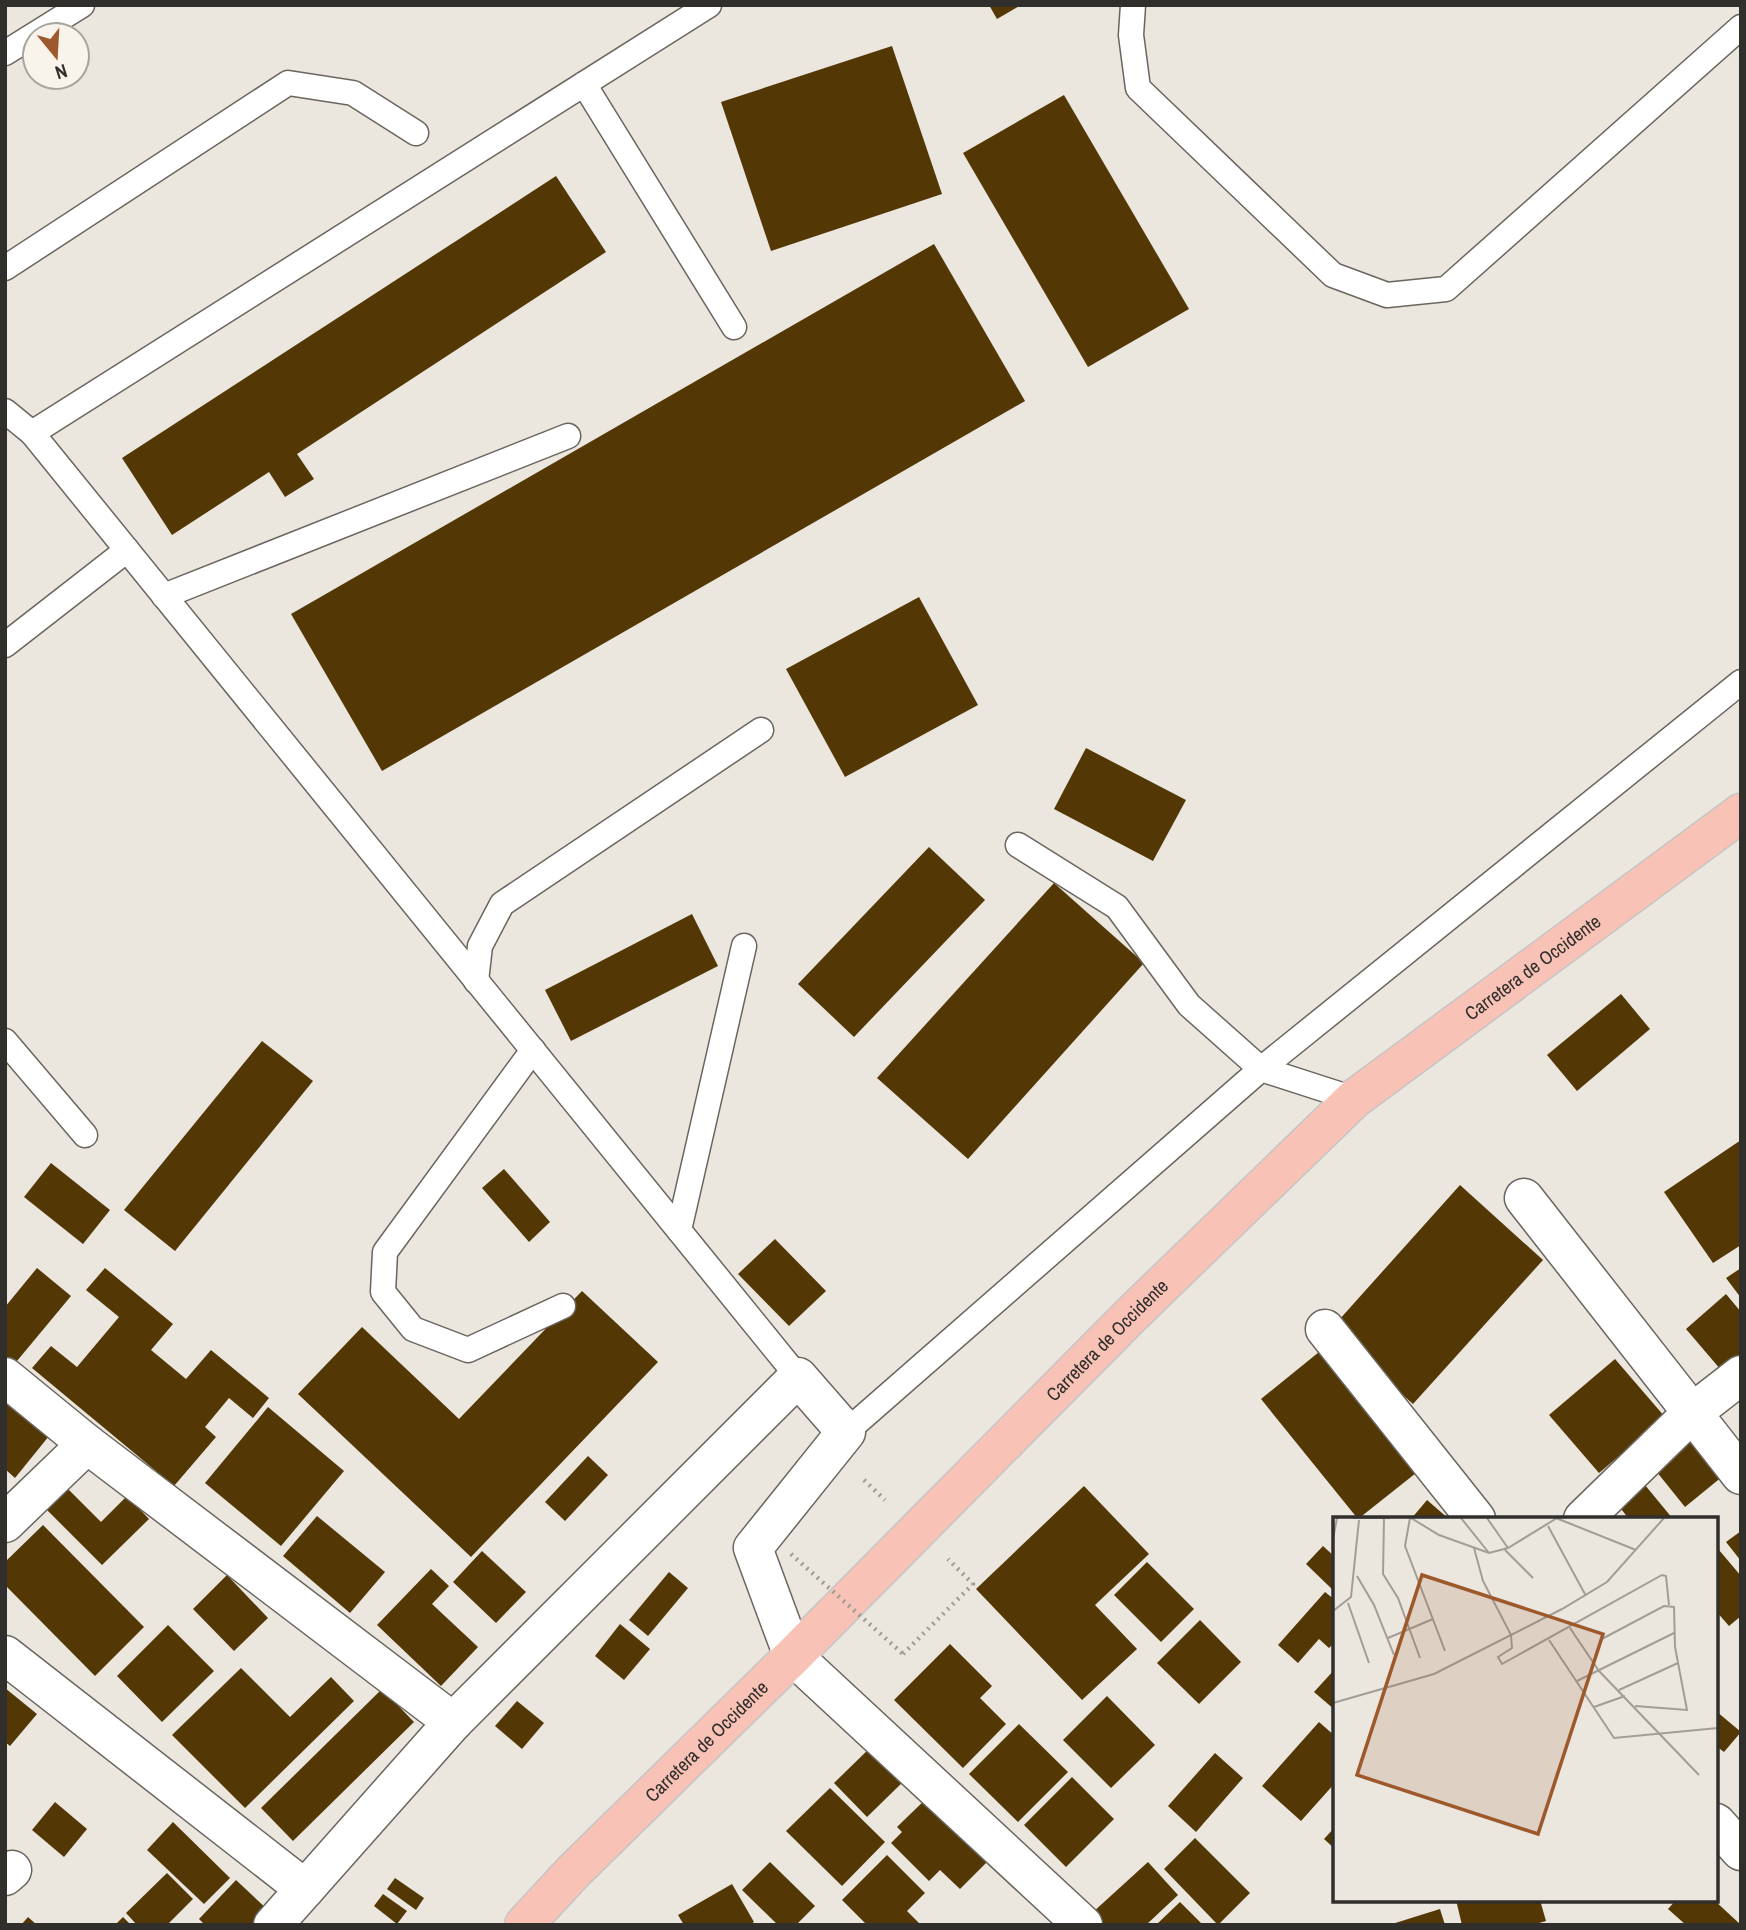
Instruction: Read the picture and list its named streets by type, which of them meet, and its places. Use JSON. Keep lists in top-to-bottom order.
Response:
{
  "streets": {
    "main road": ["Carretera de Occidente"]
  },
  "north": "bottom"
}
